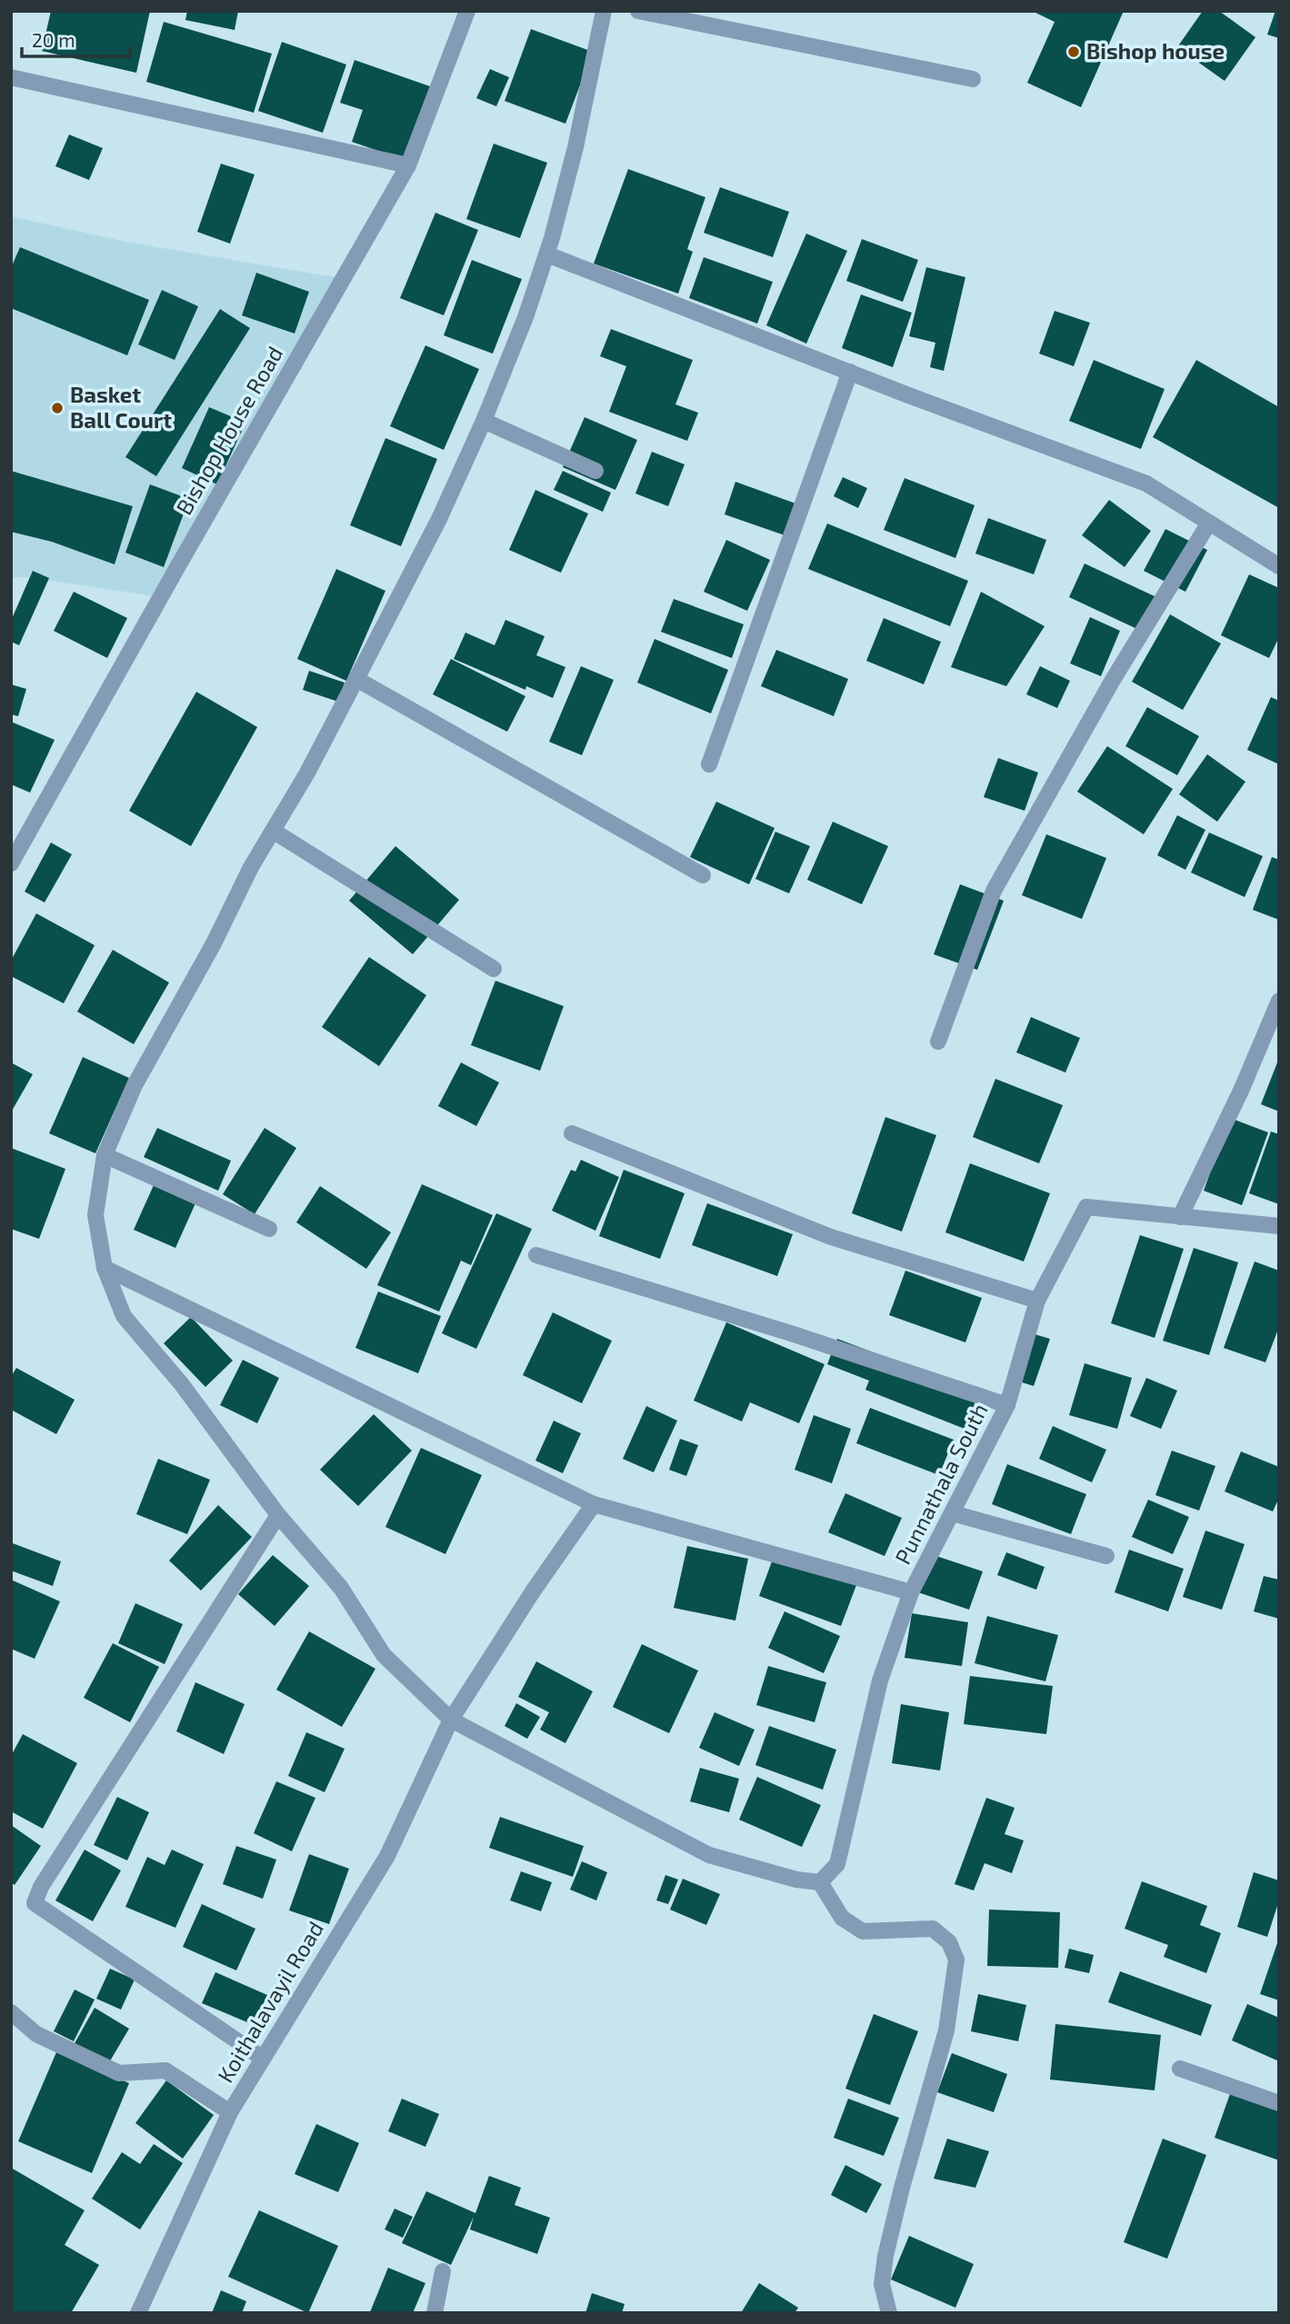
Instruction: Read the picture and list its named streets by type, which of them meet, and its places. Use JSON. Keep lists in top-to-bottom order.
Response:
{
  "streets": {
    "street": ["Bishop House Road", "Punnathala South", "Koithalavayil Road"]
  },
  "places": ["Bishop house", "Basket Ball Court"],
  "scale_bar": "20 m"
}
